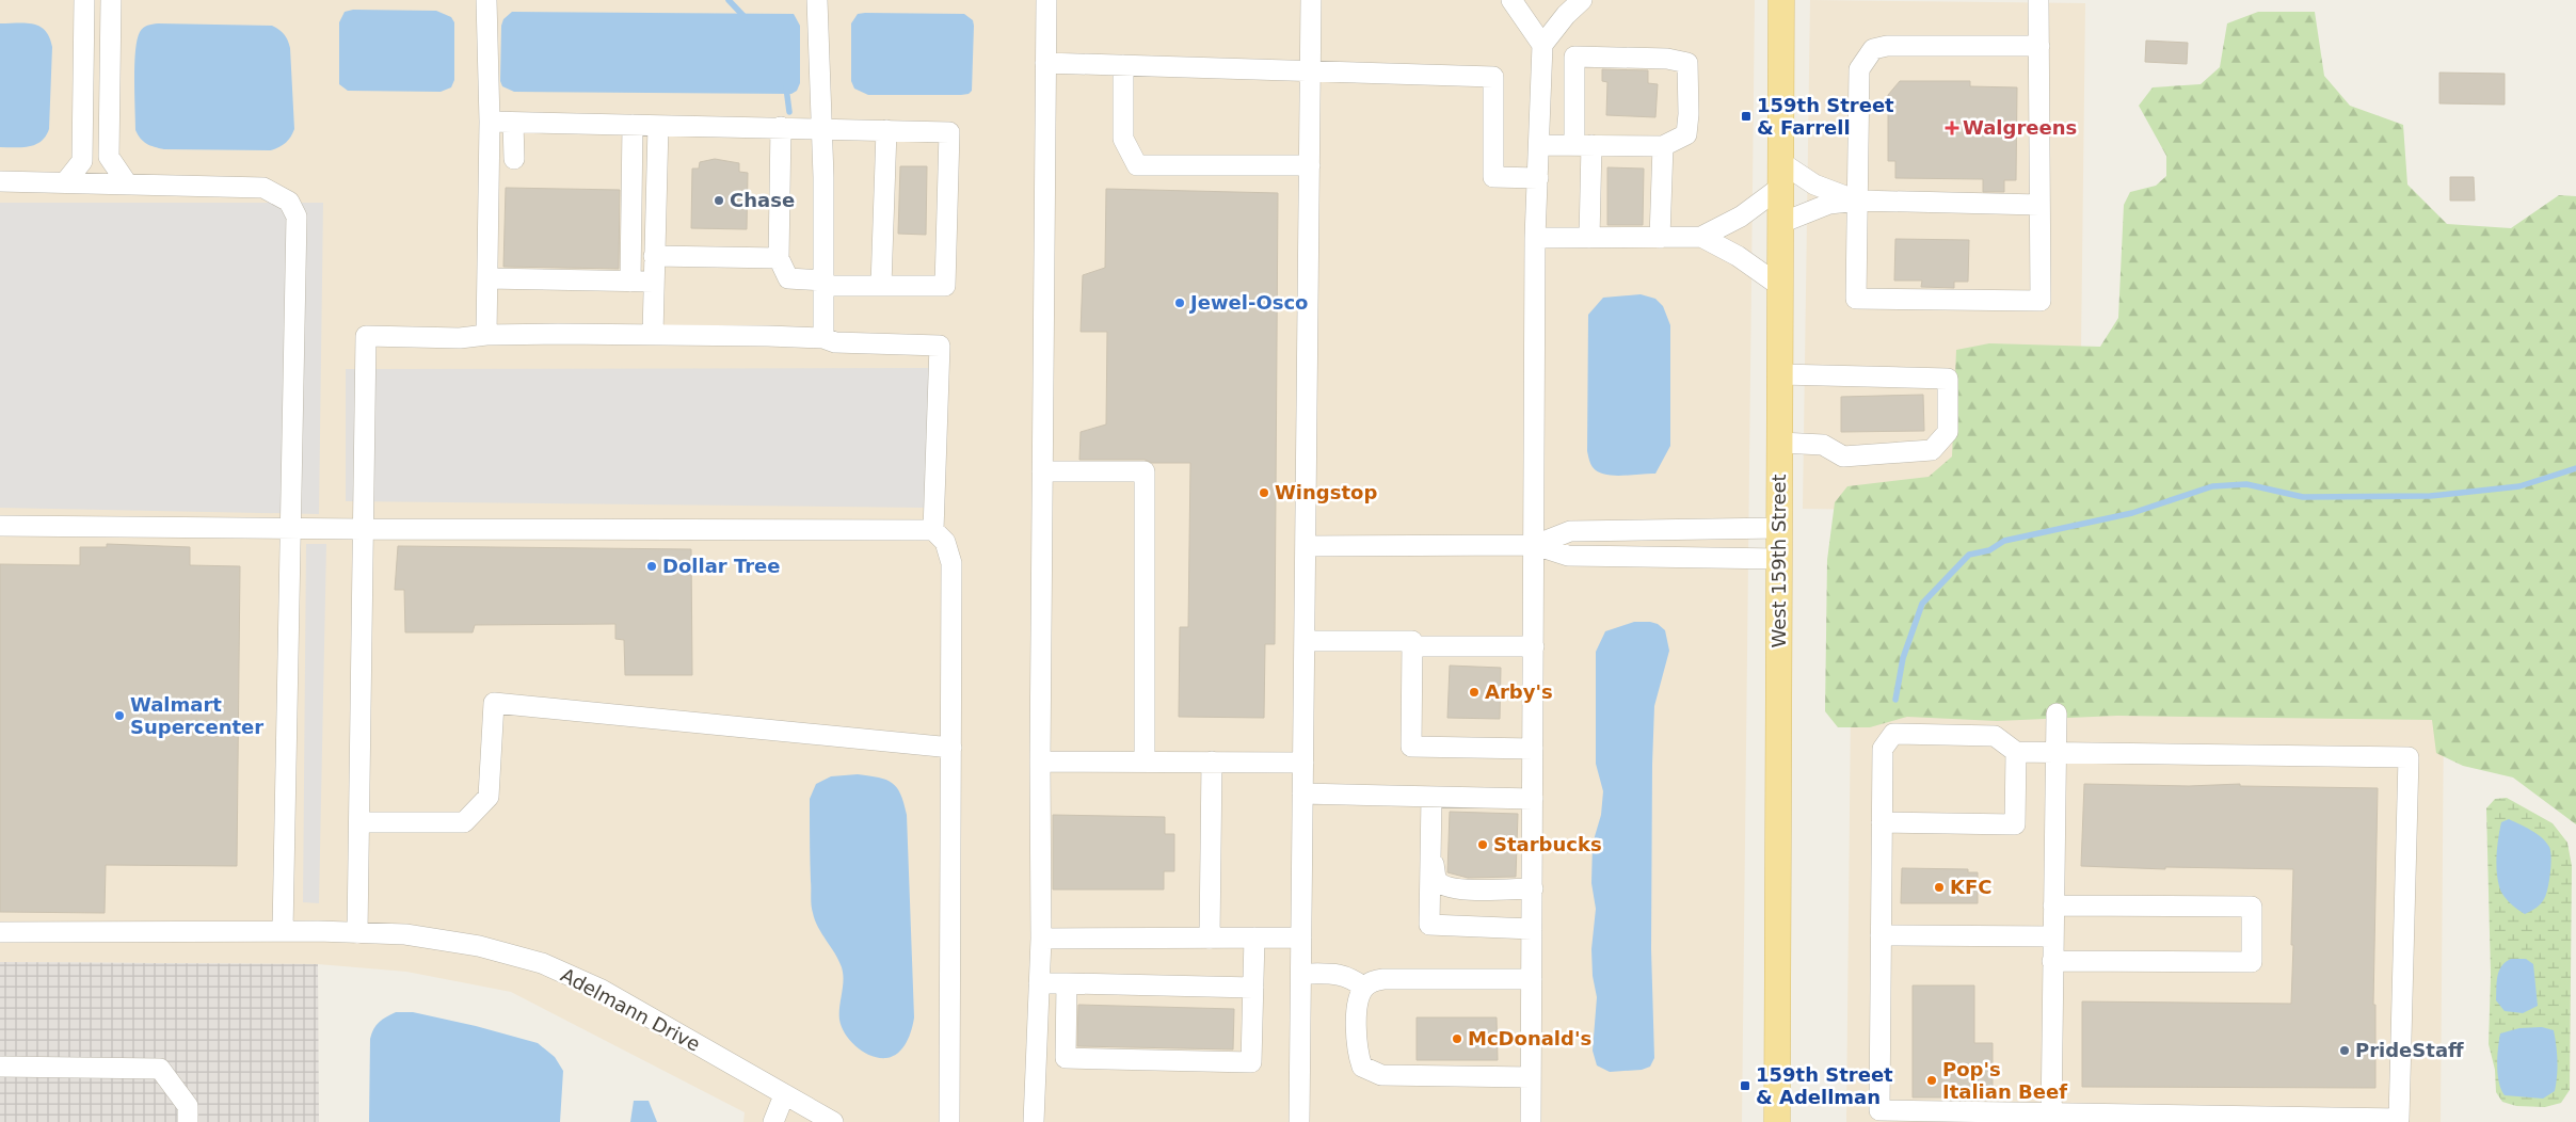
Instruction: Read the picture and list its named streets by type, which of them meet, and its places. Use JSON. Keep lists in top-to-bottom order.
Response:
{
  "streets": {
    "main road": ["West 159th Street"],
    "street": ["Adelmann Drive"]
  },
  "places": {
    "transit": ["159th Street & Farrell", "159th Street & Adellman"],
    "health": ["Walgreens"],
    "other": [
      "Chase",
      "Jewel-Osco",
      "Wingstop",
      "Dollar Tree",
      "Arby's",
      "Walmart Supercenter",
      "Starbucks",
      "KFC",
      "McDonald's",
      "PrideStaff",
      "Pop's Italian Beef"
    ]
  }
}
